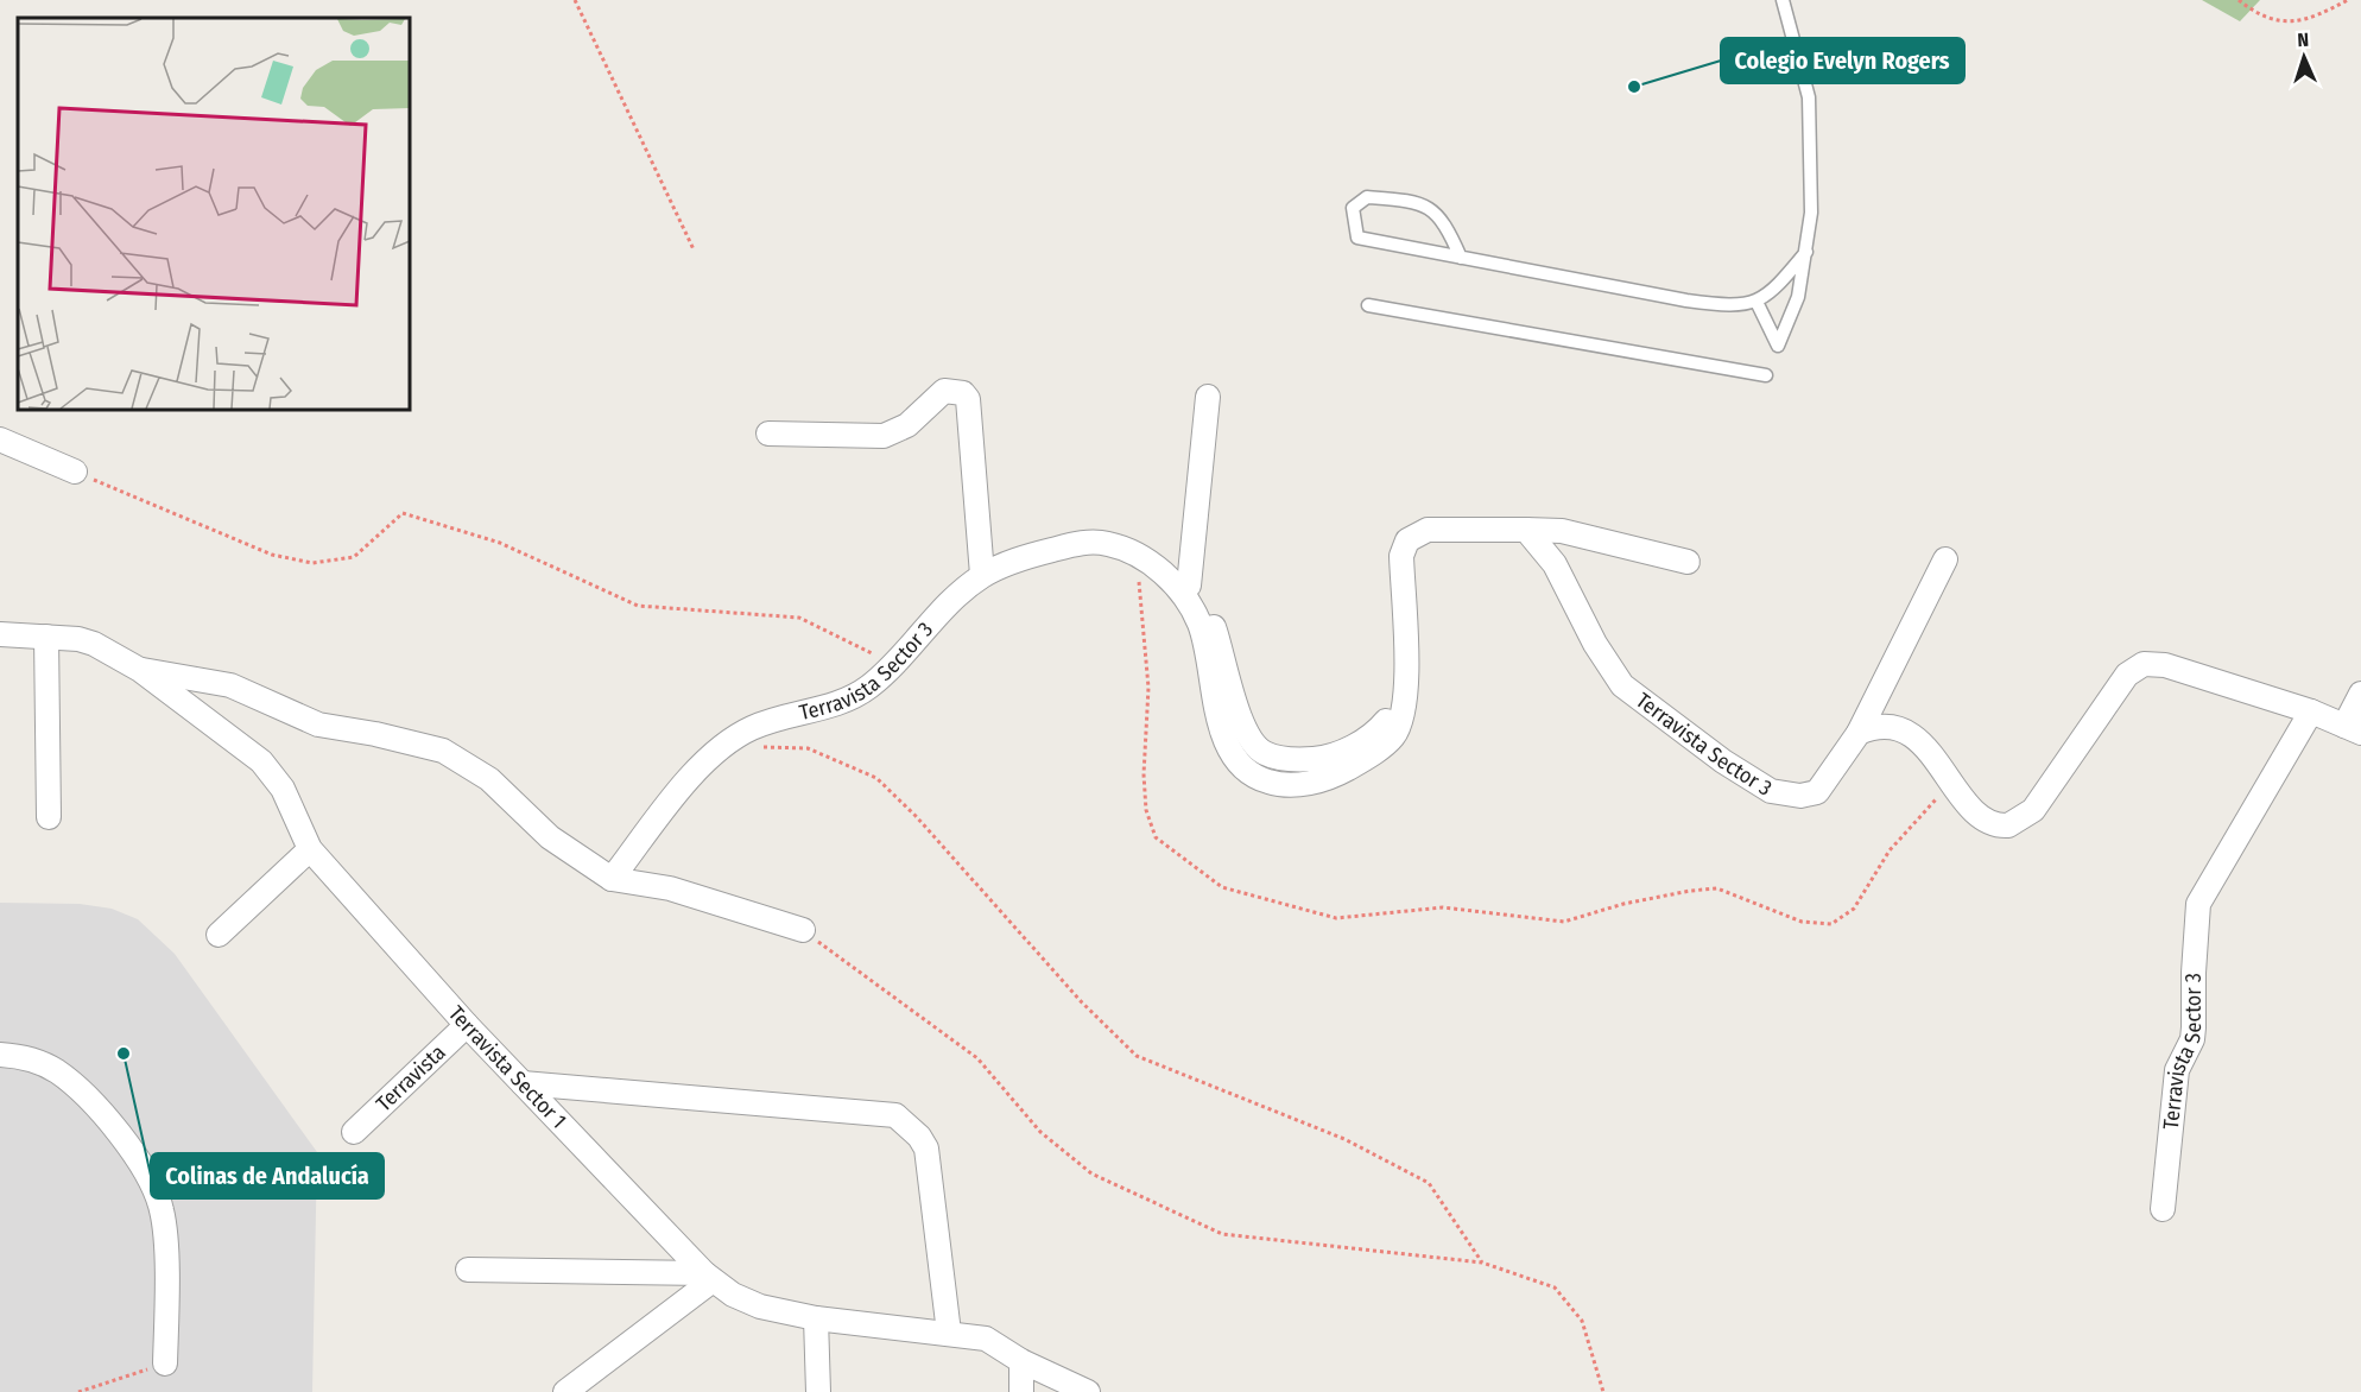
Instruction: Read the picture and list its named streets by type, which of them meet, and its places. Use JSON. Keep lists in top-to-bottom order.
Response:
{
  "streets": {
    "street": ["Terravista Sector 3", "Terravista Sector 1", "Terravista"]
  },
  "crossings": [
    ["Terravista Sector 1", "Terravista"]
  ],
  "places": ["Colegio Evelyn Rogers", "Colinas de Andalucía"],
  "north": "top"
}
